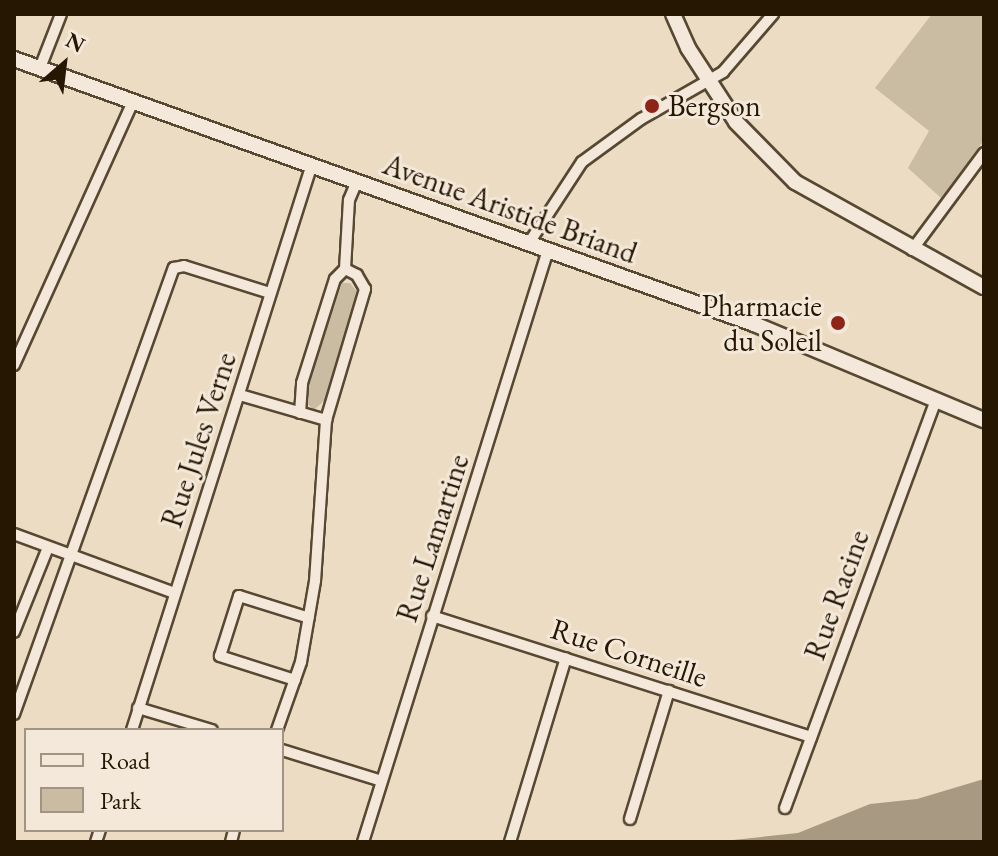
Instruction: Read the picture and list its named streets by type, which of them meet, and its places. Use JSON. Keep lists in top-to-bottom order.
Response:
{
  "streets": {
    "main road": ["Avenue Aristide Briand"],
    "street": [
      "Rue Jules Verne",
      "Rue Lamartine",
      "Rue Racine",
      "Rue Corneille"
    ]
  },
  "crossings": [
    ["Avenue Aristide Briand", "Rue Jules Verne"],
    ["Avenue Aristide Briand", "Rue Lamartine"],
    ["Avenue Aristide Briand", "Rue Racine"],
    ["Rue Lamartine", "Rue Corneille"],
    ["Rue Racine", "Rue Corneille"]
  ],
  "places": ["Bergson", "Pharmacie du Soleil"],
  "legend": ["Road", "Park"],
  "north": "top right"
}
